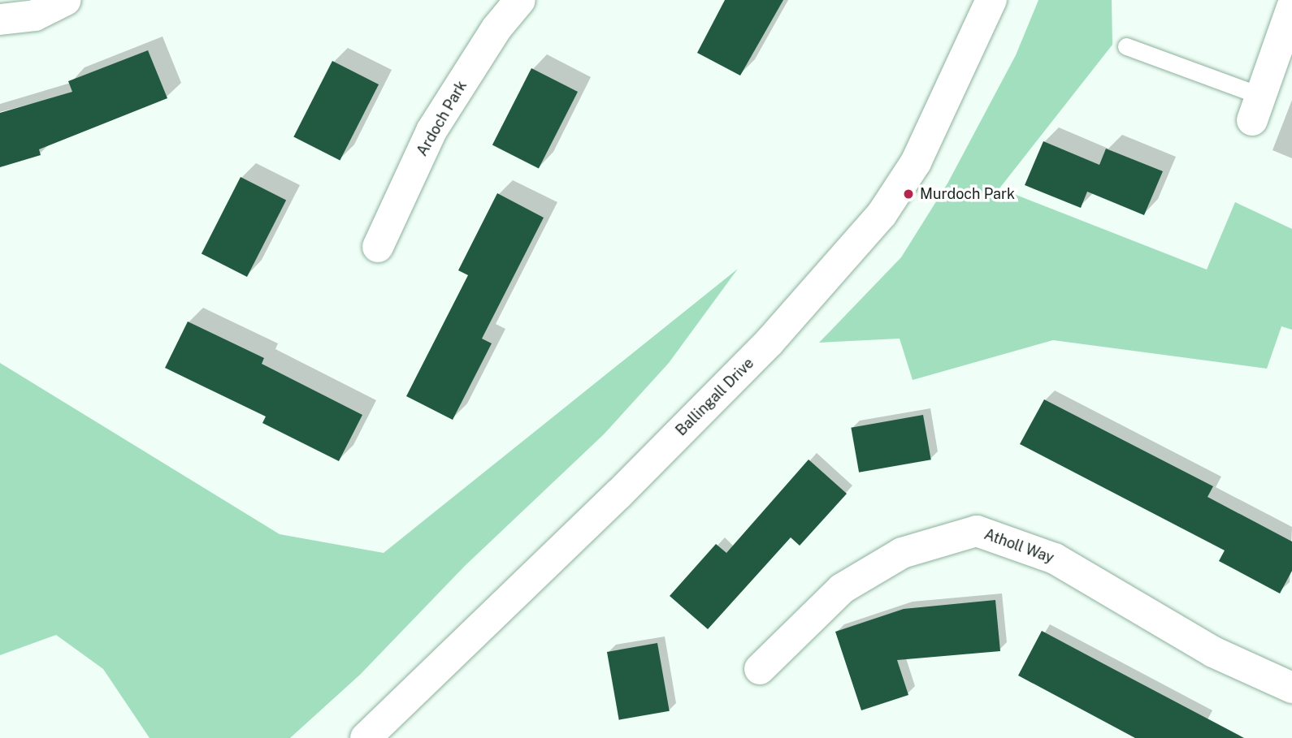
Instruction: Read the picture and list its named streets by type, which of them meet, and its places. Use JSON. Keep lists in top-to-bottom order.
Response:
{
  "streets": {
    "street": ["Ardoch Park", "Ballingall Drive", "Atholl Way"]
  },
  "places": ["Murdoch Park"]
}
